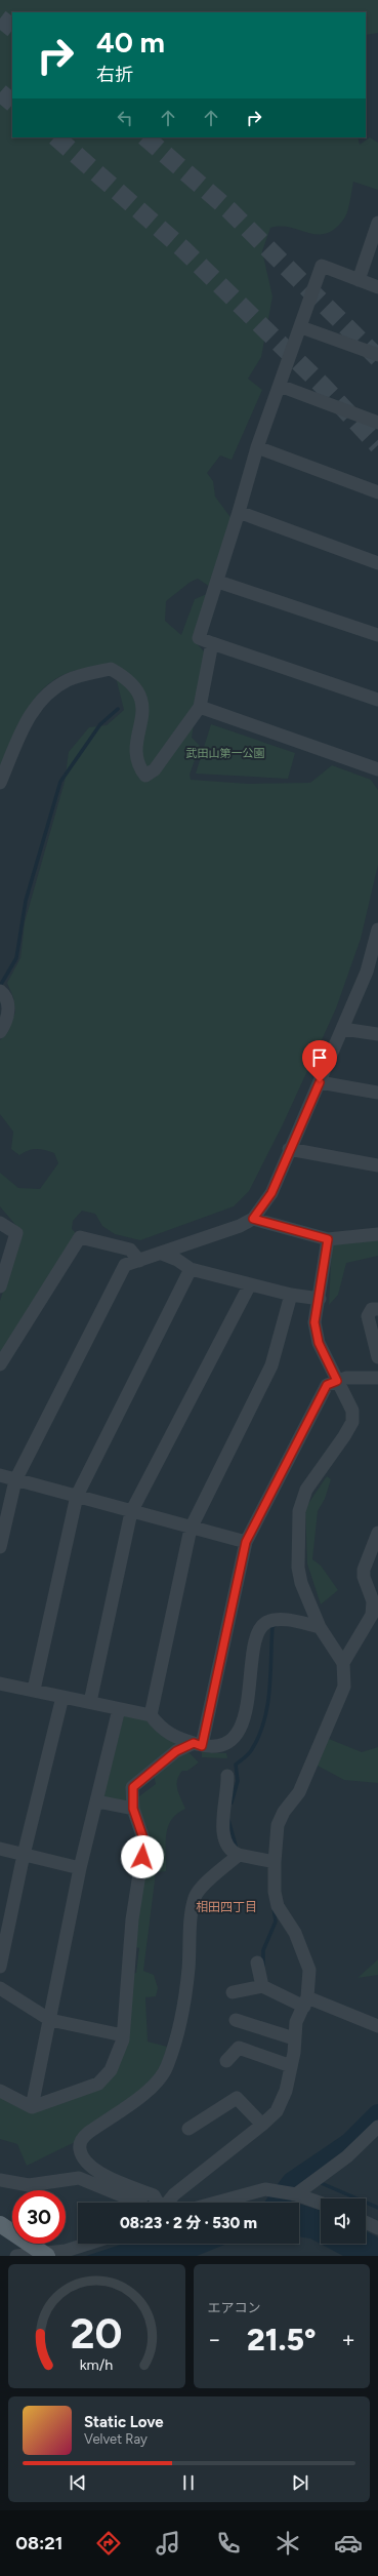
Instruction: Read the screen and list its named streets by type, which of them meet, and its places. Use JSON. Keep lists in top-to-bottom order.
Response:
{
  "districts": ["相田四丁目"],
  "parks": ["武田山第一公園"],
  "page": {
    "turn": ["40 m", "右折"],
    "limit": "30",
    "trip": "08:23 · 2 分 · 530 m",
    "tile": "エアコン",
    "heat": ["−", "21.5°", "+"],
    "song": ["Static Love", "Velvet Ray"],
    "tabs": "08:21",
    "gauge": ["20", "km/h"]
  }
}
